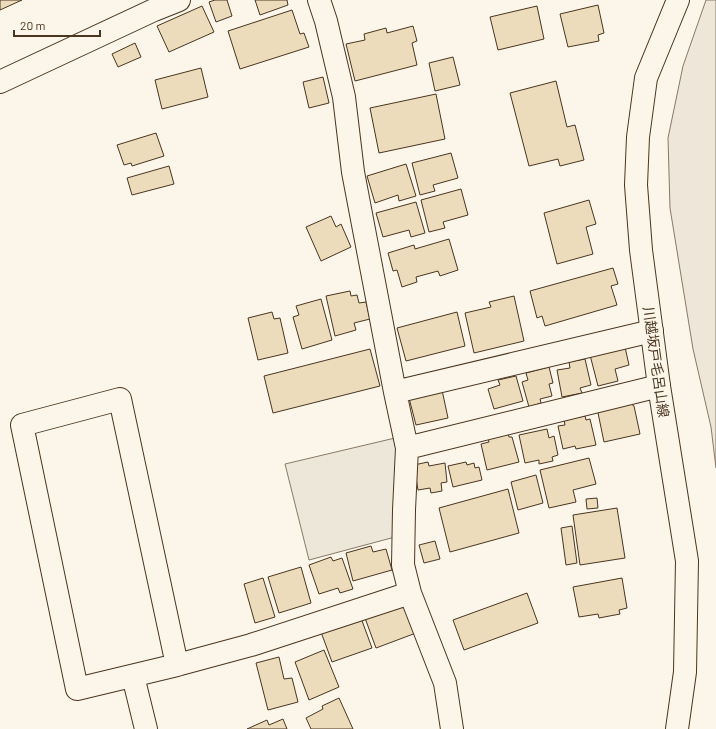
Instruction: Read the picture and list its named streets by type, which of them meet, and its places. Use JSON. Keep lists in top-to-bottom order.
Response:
{
  "streets": {
    "street": ["川越坂戸毛呂山線"]
  },
  "scale_bar": "20 m"
}
